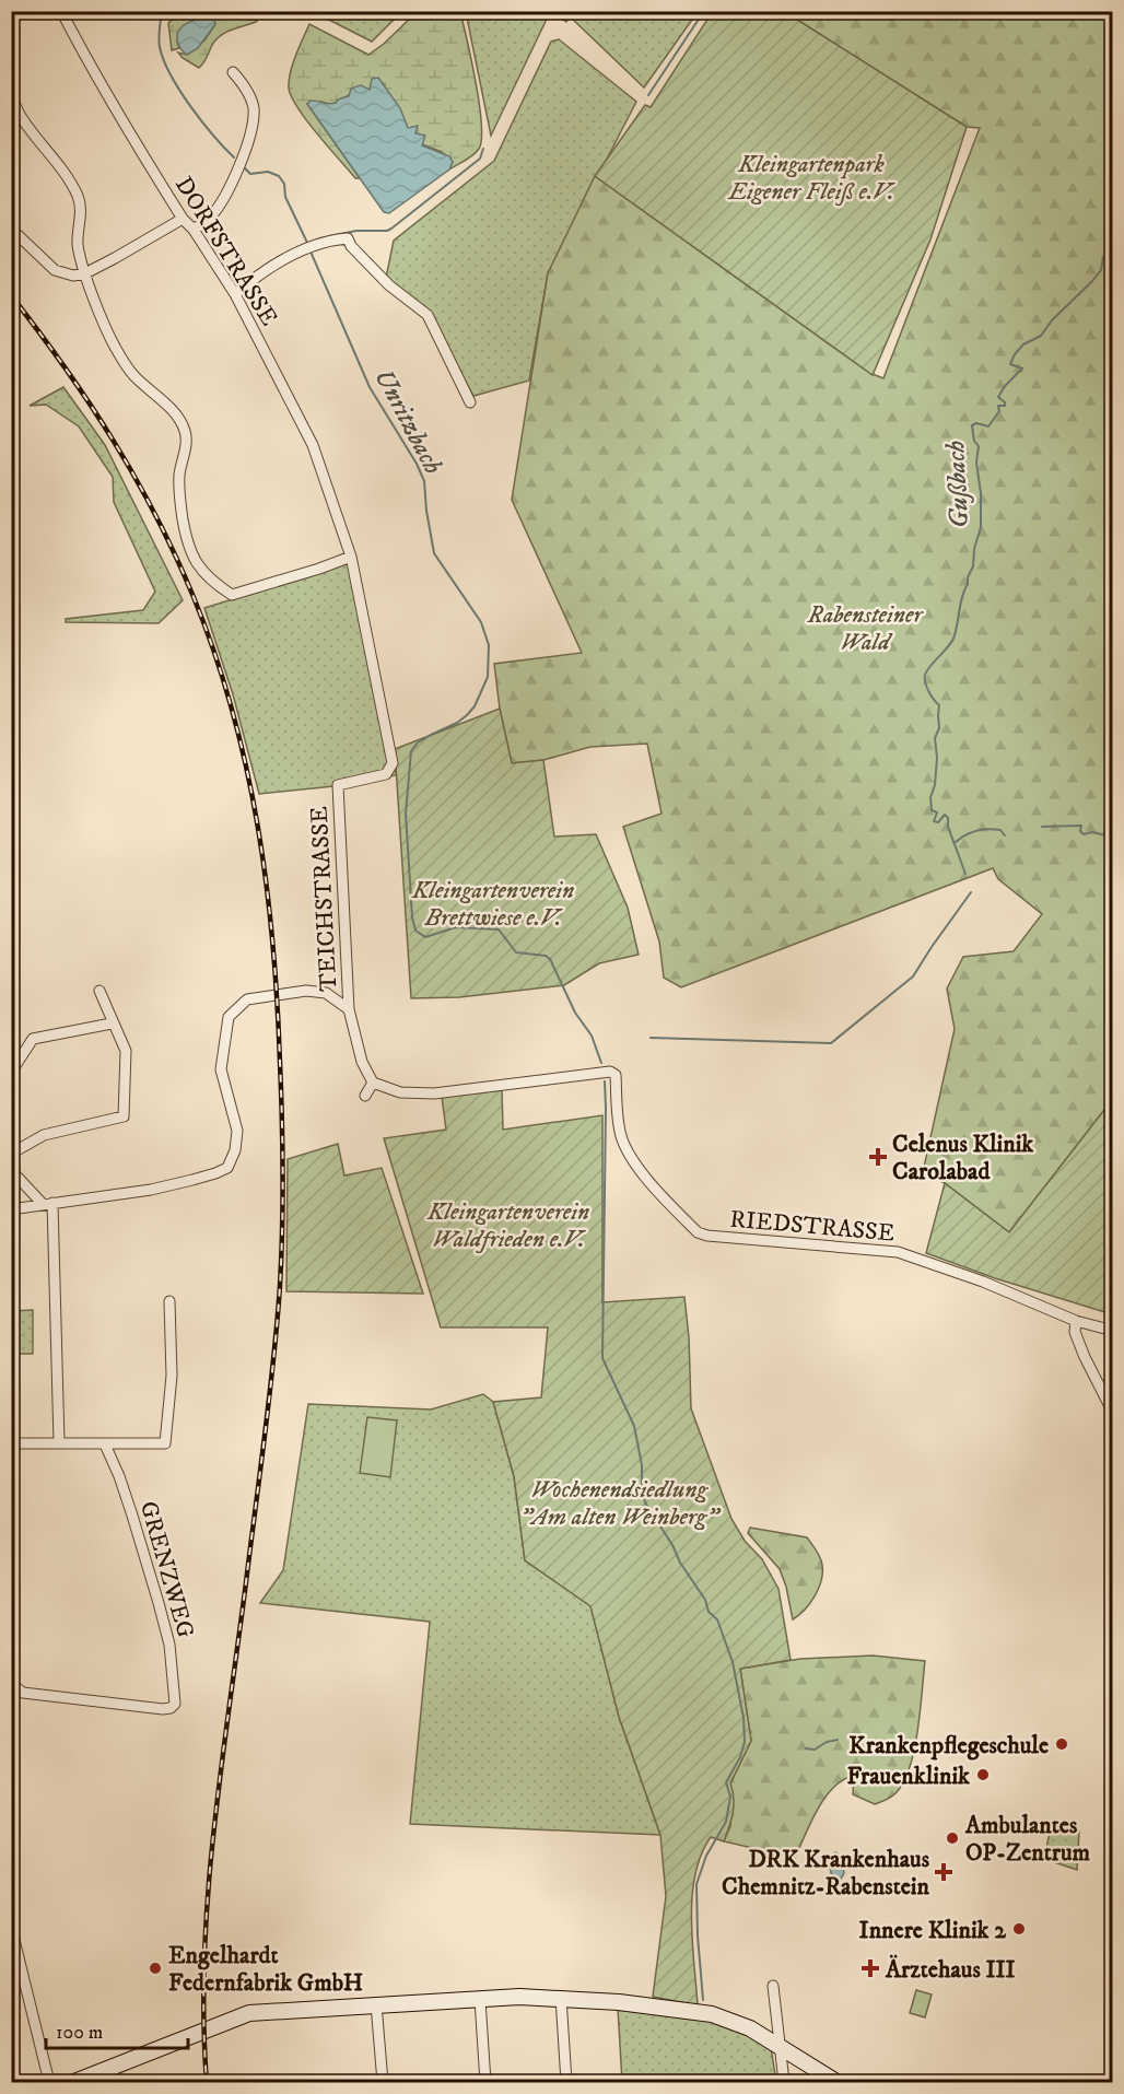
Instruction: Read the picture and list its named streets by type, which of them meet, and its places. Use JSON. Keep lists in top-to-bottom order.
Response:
{
  "streets": {
    "street": [
      "DORFSTRASSE",
      "TEICHSTRASSE",
      "RIEDSTRASSE",
      "GRENZWEG"
    ]
  },
  "crossings": [
    ["DORFSTRASSE", "TEICHSTRASSE"],
    ["TEICHSTRASSE", "RIEDSTRASSE"]
  ],
  "water": ["Unritzbach", "Gußbach"],
  "parks": [
    "Kleingartenpark Eigener Fleiß e.V.",
    "Rabensteiner Wald",
    "Kleingartenverein Brettwiese e.V.",
    "Kleingartenverein Waldfrieden e.V.",
    "Wochenendsiedlung \"Am alten Weinberg\""
  ],
  "places": {
    "health": ["Celenus Klinik Carolabad", "DRK Krankenhaus Chemnitz-Rabenstein", "Ärztehaus III"],
    "other": [
      "Krankenpflegeschule",
      "Frauenklinik",
      "Ambulantes OP-Zentrum",
      "Innere Klinik 2",
      "Engelhardt Federnfabrik GmbH"
    ]
  },
  "scale_bar": "100 m"
}
